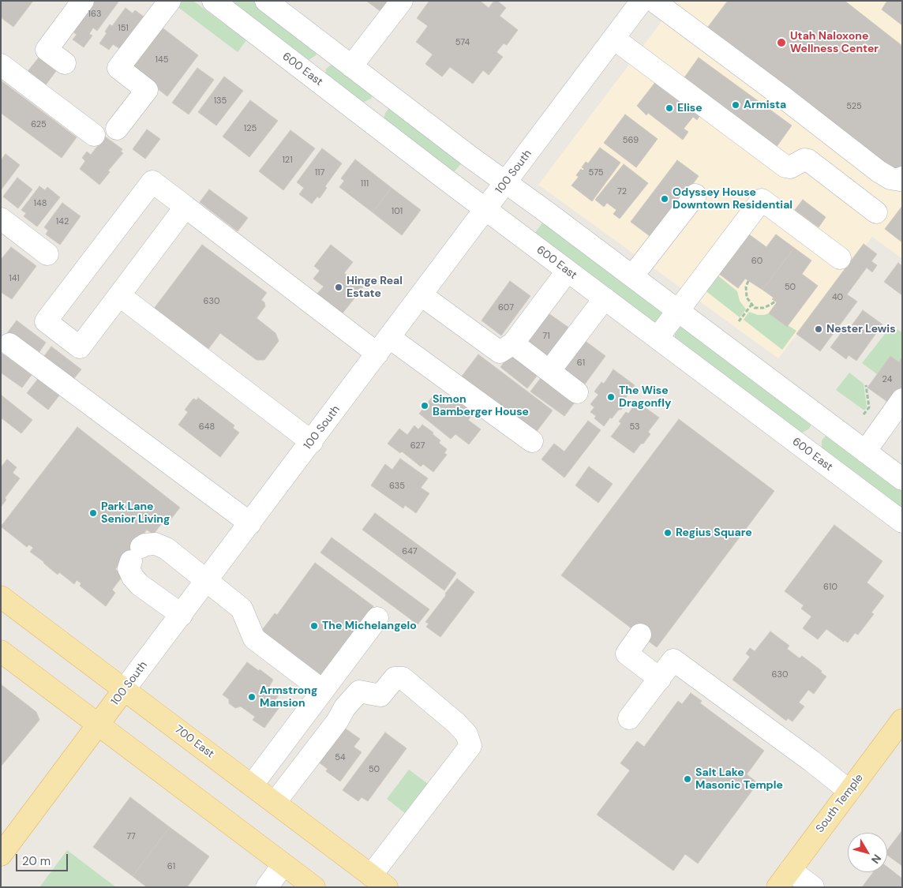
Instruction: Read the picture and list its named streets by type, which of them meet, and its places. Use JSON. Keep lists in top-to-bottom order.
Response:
{
  "streets": {
    "main road": ["100 South", "700 East", "South Temple"],
    "street": ["600 East"]
  },
  "crossings": [
    ["600 East", "100 South"],
    ["100 South", "700 East"]
  ],
  "places": [
    "Utah Naloxone Wellness Center",
    "Armista",
    "Elise",
    "Odyssey House Downtown Residential",
    "Hinge Real Estate",
    "Nester Lewis",
    "The Wise Dragonfly",
    "Simon Bamberger House",
    "Park Lane Senior Living",
    "Regius Square",
    "The Michelangelo",
    "Armstrong Mansion",
    "Salt Lake Masonic Temple"
  ],
  "house_numbers": [
    "163",
    "151",
    "574",
    "145",
    "135",
    "525",
    "625",
    "125",
    "569",
    "121",
    "117",
    "575",
    "111",
    "72",
    "148",
    "101",
    "142",
    "60",
    "141",
    "50",
    "40",
    "630",
    "607",
    "71",
    "61",
    "24",
    "648",
    "53",
    "627",
    "635",
    "647",
    "610",
    "630",
    "54",
    "50",
    "77",
    "61"
  ],
  "scale_bar": "20 m",
  "north": "bottom right"
}
